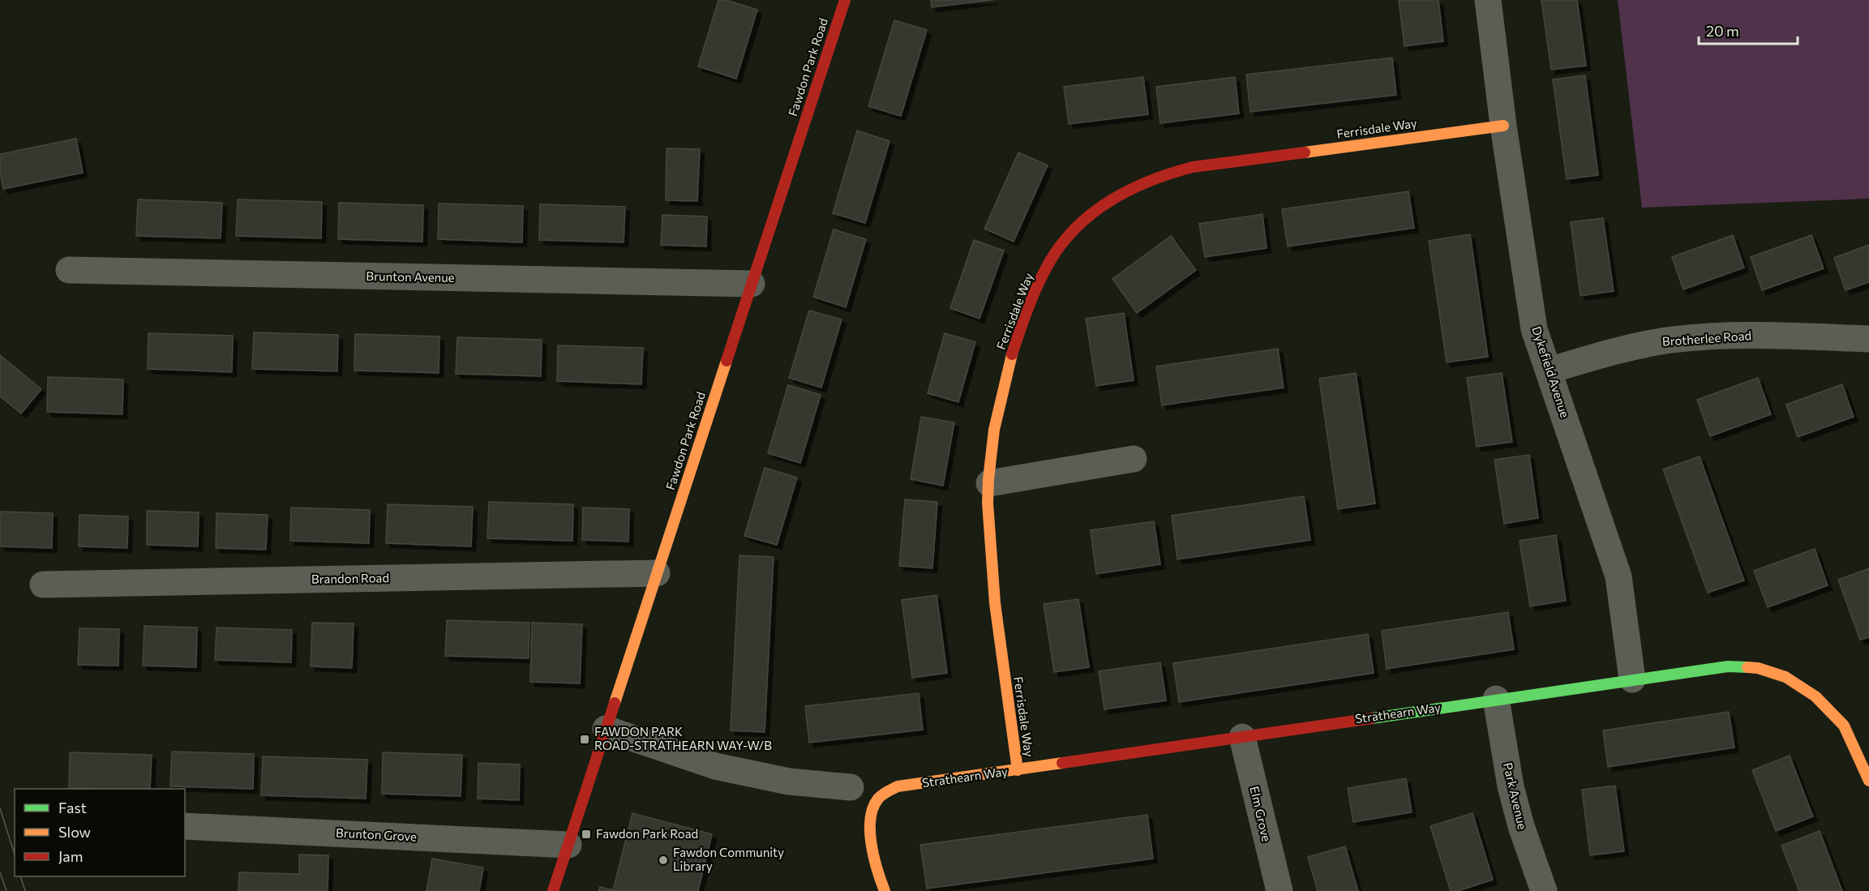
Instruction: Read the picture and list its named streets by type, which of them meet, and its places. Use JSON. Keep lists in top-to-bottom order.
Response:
{
  "streets": {
    "street": [
      "Fawdon Park Road",
      "Ferrisdale Way",
      "Brunton Avenue",
      "Brotherlee Road",
      "Dykefield Avenue",
      "Brandon Road",
      "Strathearn Way",
      "Park Avenue",
      "Elm Grove",
      "Brunton Grove"
    ]
  },
  "crossings": [
    ["Fawdon Park Road", "Brunton Avenue"],
    ["Fawdon Park Road", "Brandon Road"],
    ["Fawdon Park Road", "Brunton Grove"],
    ["Ferrisdale Way", "Dykefield Avenue"],
    ["Ferrisdale Way", "Strathearn Way"],
    ["Brotherlee Road", "Dykefield Avenue"],
    ["Dykefield Avenue", "Strathearn Way"],
    ["Strathearn Way", "Park Avenue"],
    ["Strathearn Way", "Elm Grove"]
  ],
  "places": {
    "transit": ["FAWDON PARK ROAD-STRATHEARN WAY-W/B", "Fawdon Park Road"],
    "other": ["Fawdon Community Library"]
  },
  "legend": ["Fast", "Slow", "Jam"],
  "scale_bar": "20 m"
}
